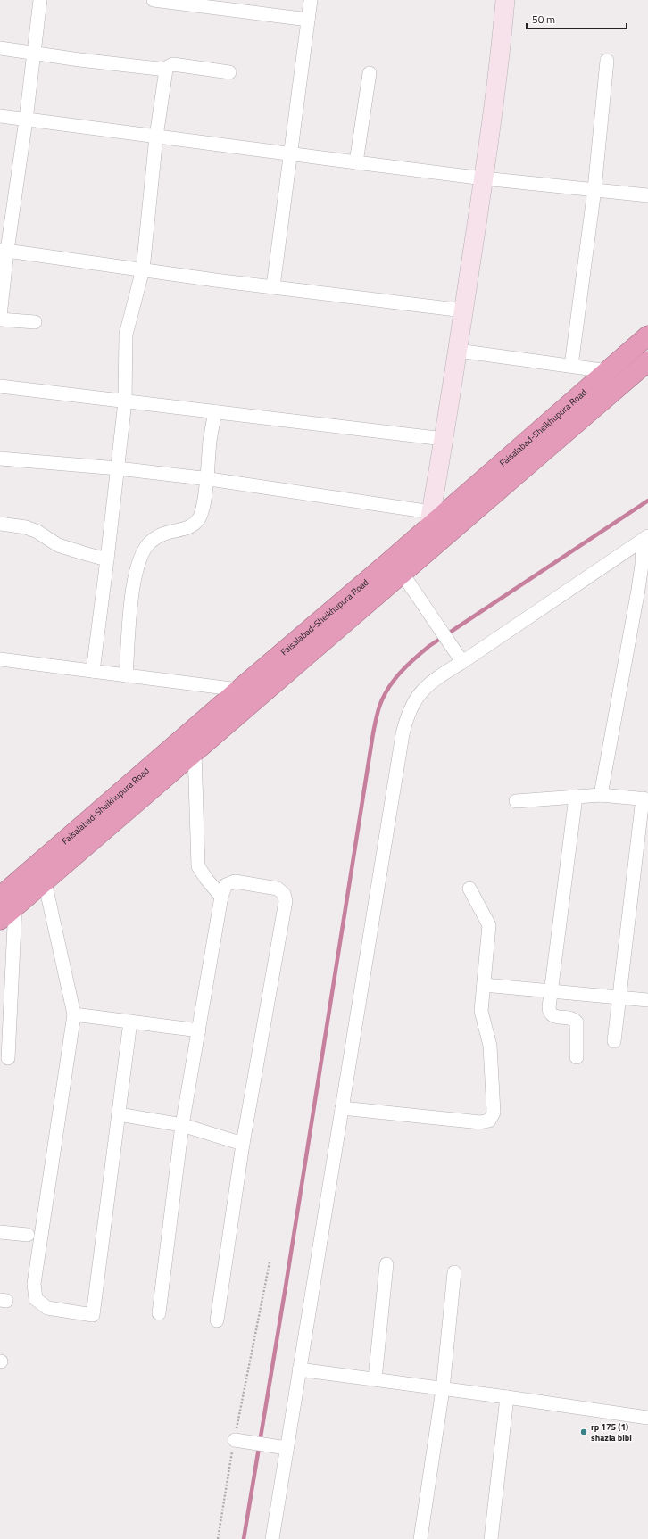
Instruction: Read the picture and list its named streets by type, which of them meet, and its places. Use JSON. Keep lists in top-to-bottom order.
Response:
{
  "streets": {
    "highway": ["Faisalabad-Sheikhupura Road"]
  },
  "places": ["rp 175 (1) shazia bibi"],
  "scale_bar": "50 m"
}
